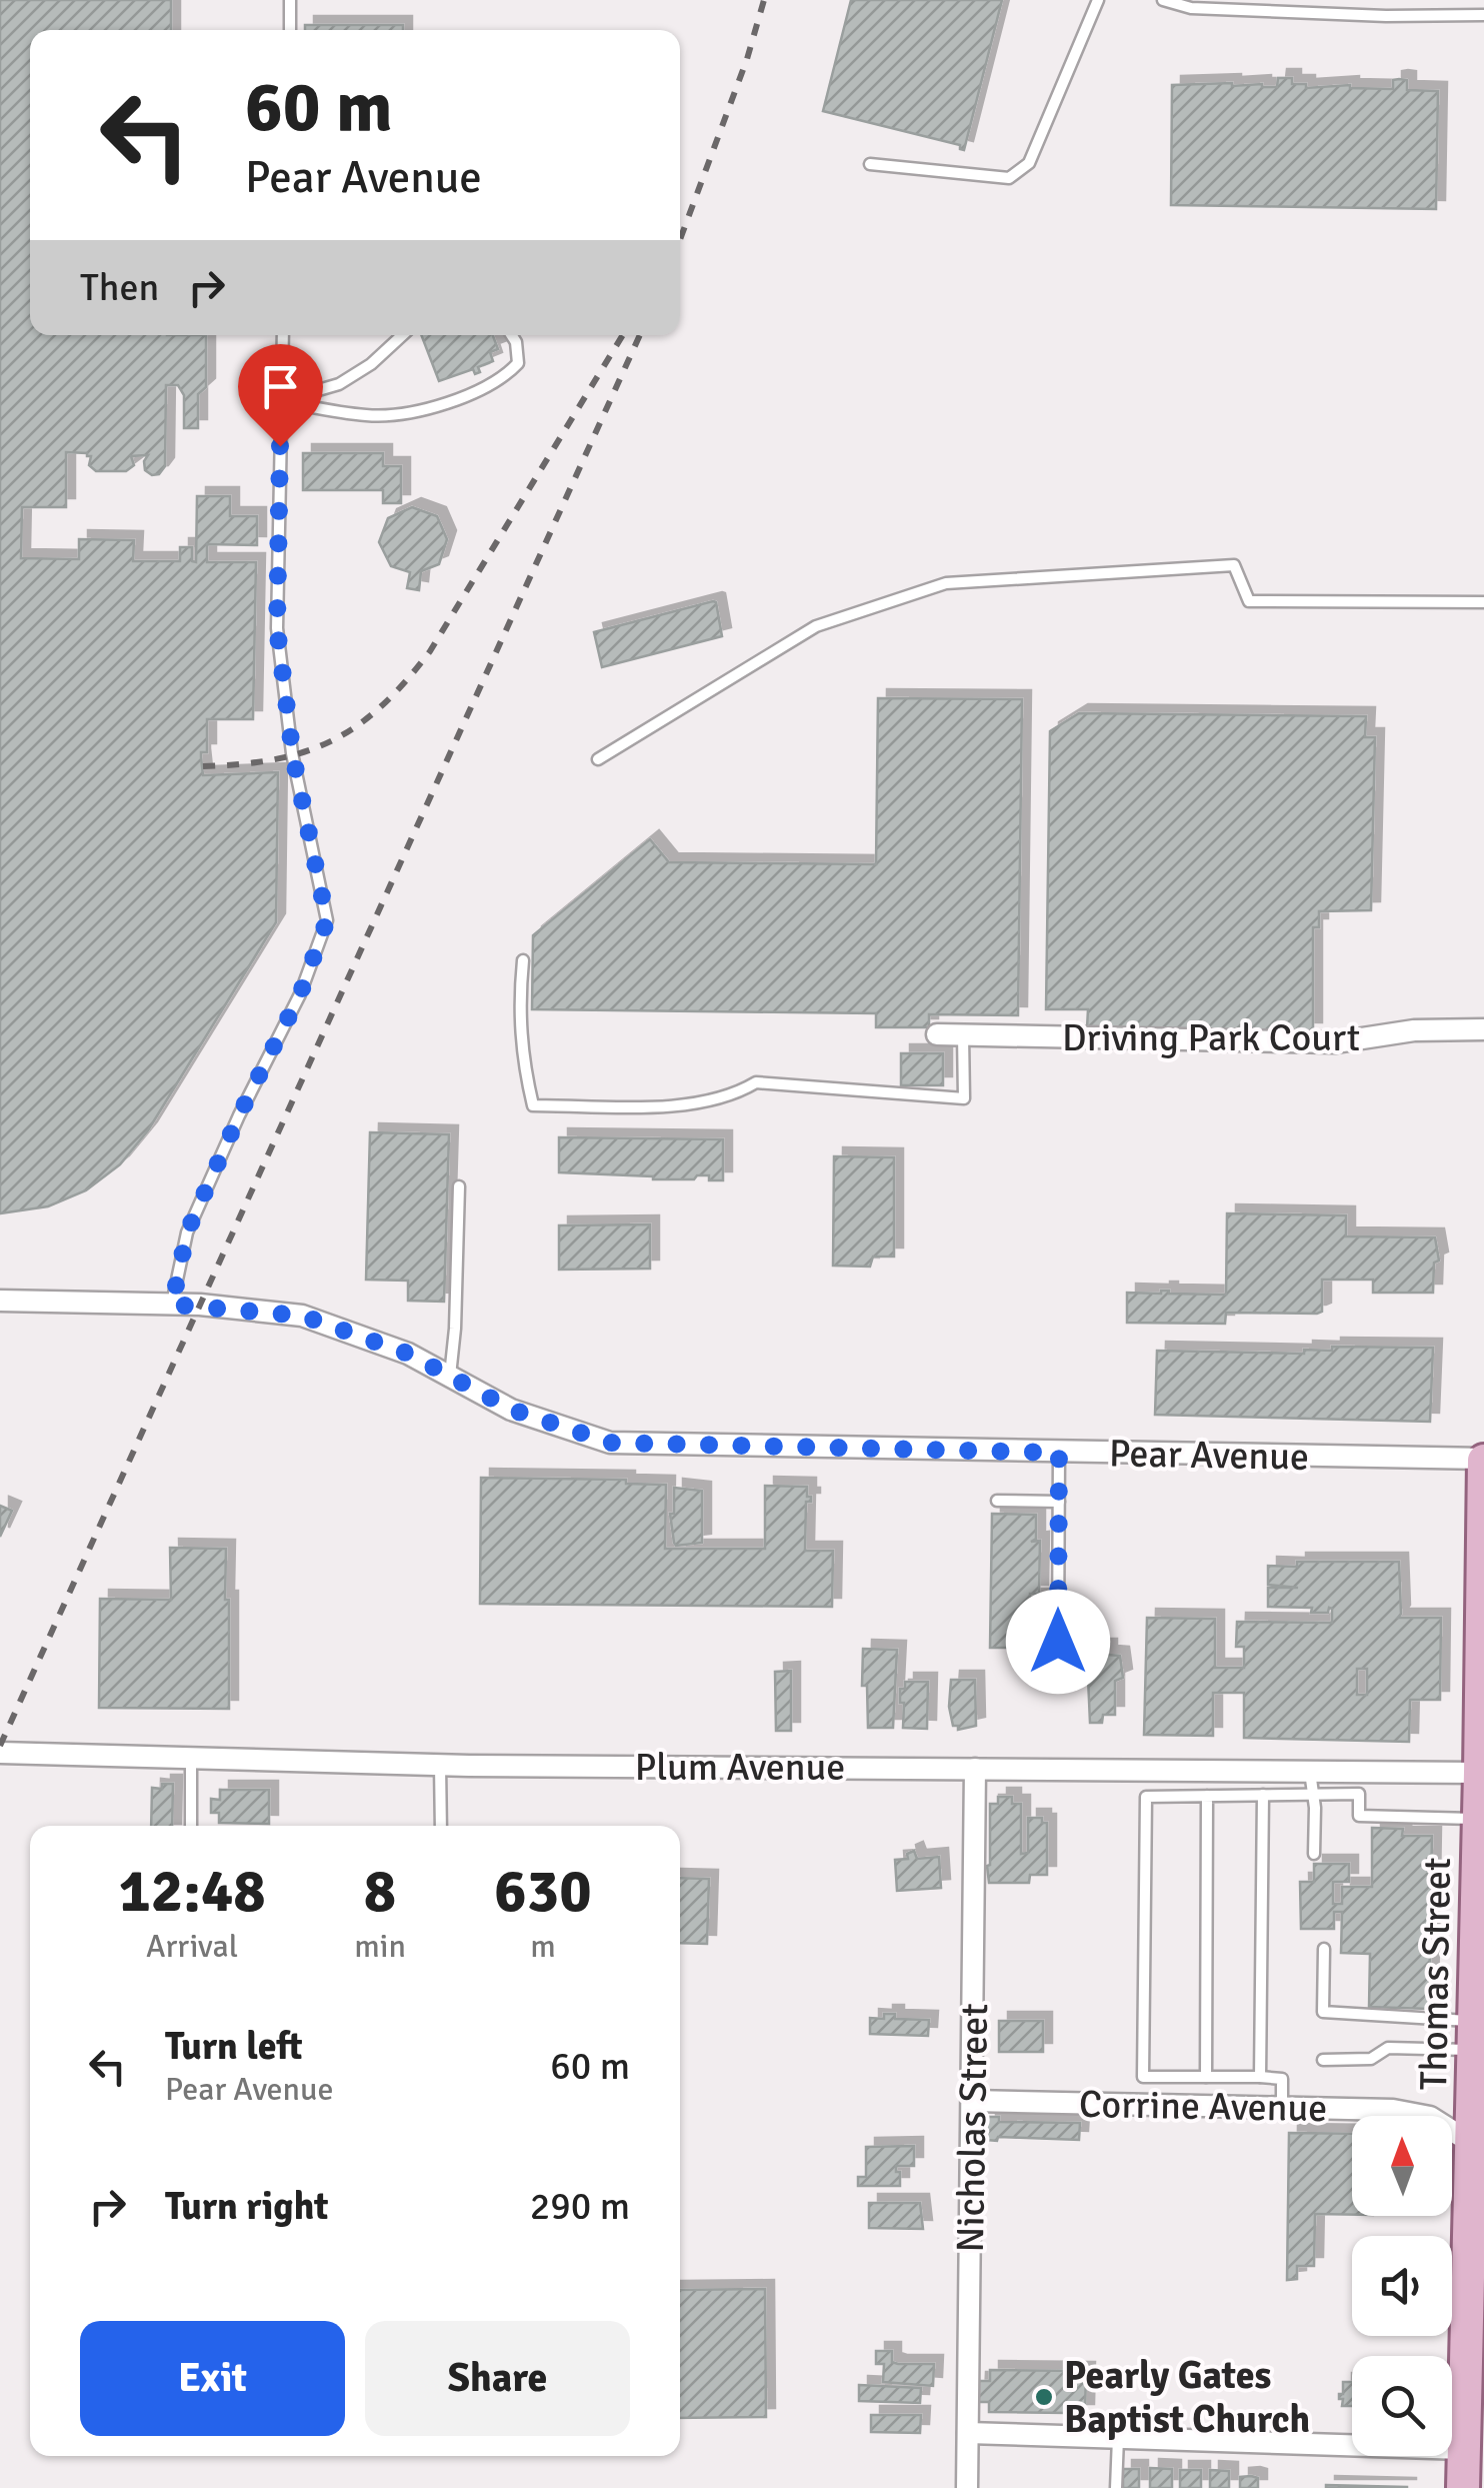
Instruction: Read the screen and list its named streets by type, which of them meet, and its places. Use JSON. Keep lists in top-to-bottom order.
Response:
{
  "streets": {
    "main road": ["Thomas Street"],
    "street": [
      "Driving Park Court",
      "Pear Avenue",
      "Plum Avenue",
      "Corrine Avenue",
      "Nicholas Street"
    ]
  },
  "crossings": [
    ["Pear Avenue", "Thomas Street"],
    ["Plum Avenue", "Thomas Street"],
    ["Plum Avenue", "Nicholas Street"],
    ["Thomas Street", "Corrine Avenue"],
    ["Corrine Avenue", "Nicholas Street"]
  ],
  "places": ["Pearly Gates Baptist Church"],
  "north": "top",
  "page": {
    "turn": ["60 m", "Pear Avenue"],
    "then": "Then",
    "eta": [
      "12:48",
      "Arrival",
      "8",
      "min",
      "630",
      "m"
    ],
    "list": [
      {
        "name": "Turn left",
        "note": "Pear Avenue",
        "value": "60 m"
      },
      {
        "name": "Turn right",
        "value": "290 m"
      }
    ],
    "buttons": ["Exit", "Share"]
  }
}
